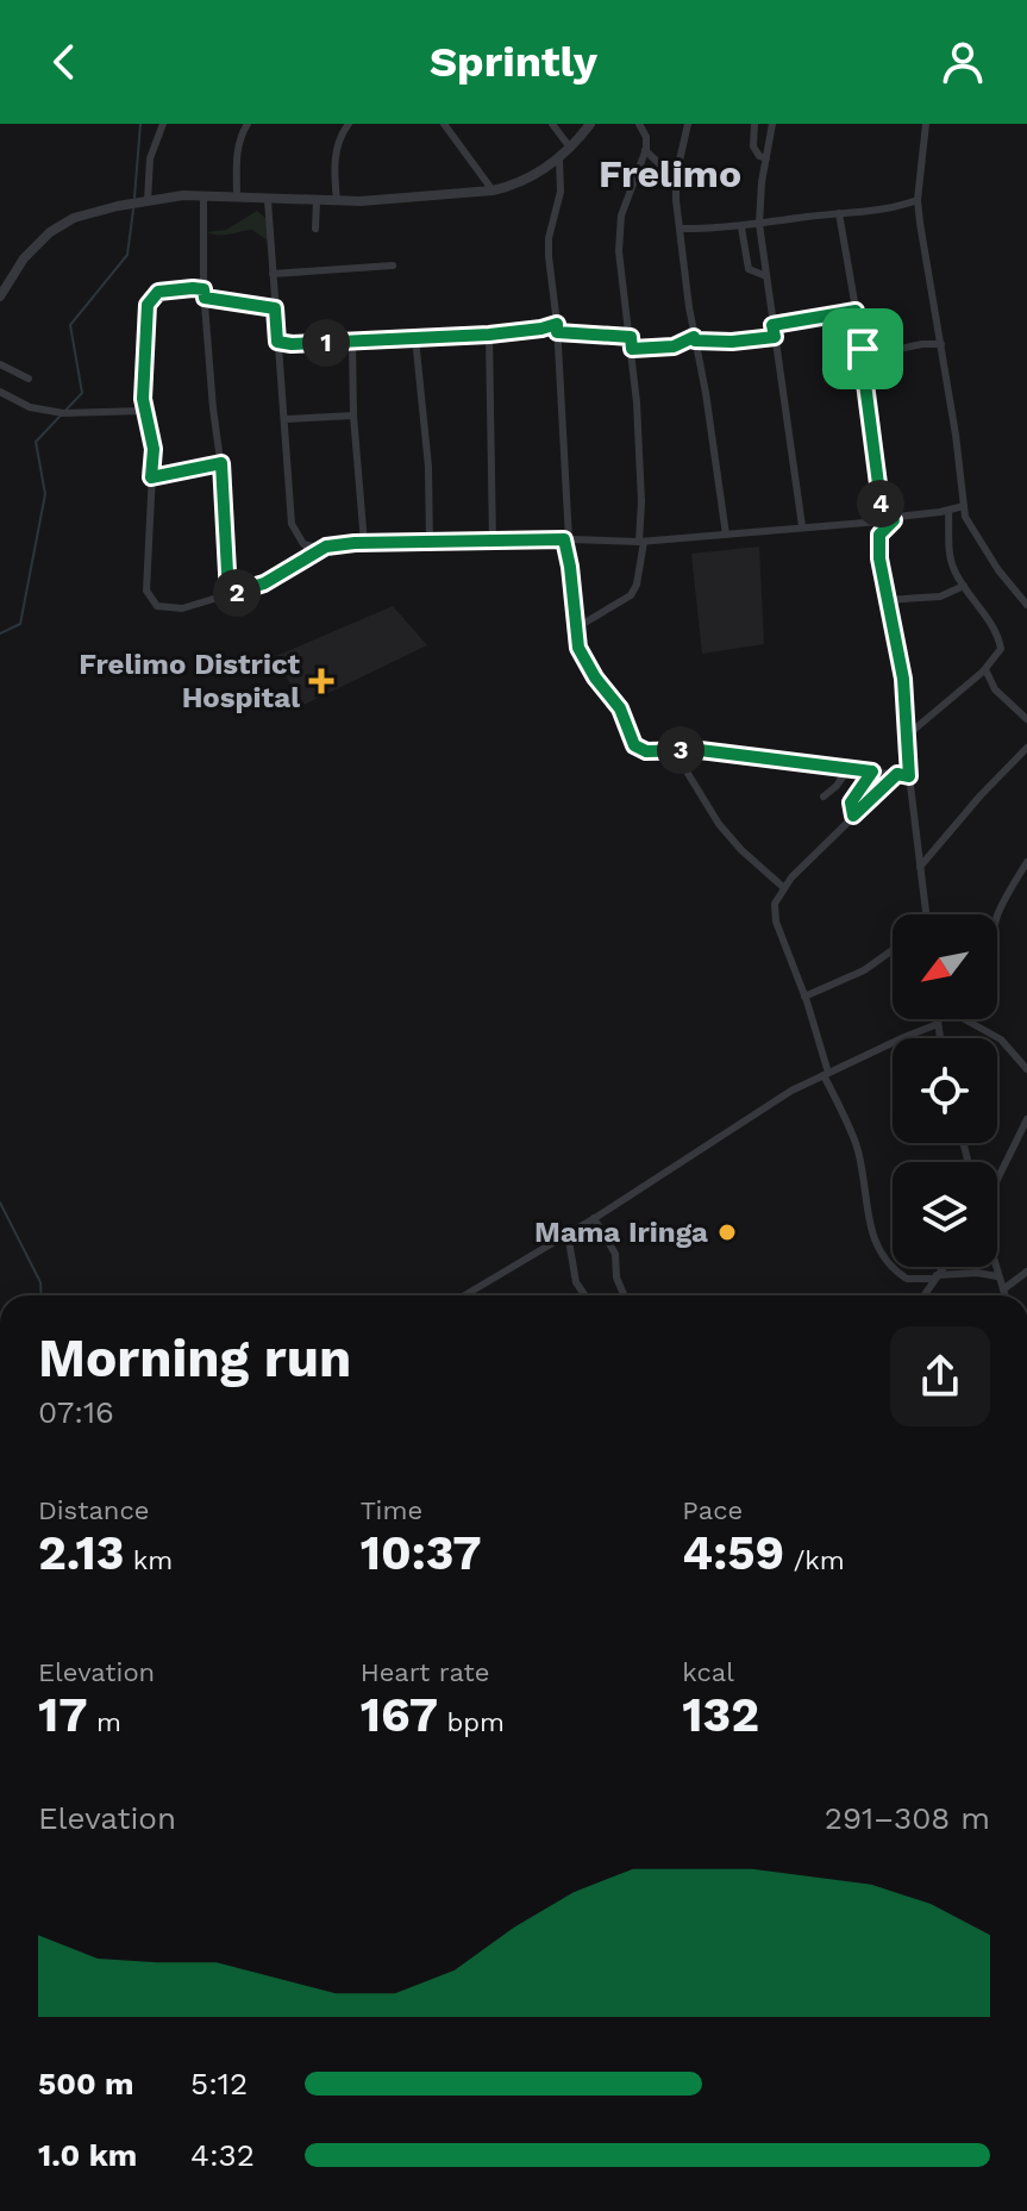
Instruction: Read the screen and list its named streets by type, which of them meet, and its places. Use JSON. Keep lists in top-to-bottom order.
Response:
{
  "districts": ["Frelimo"],
  "places": {
    "health": ["Frelimo District Hospital"],
    "other": ["Mama Iringa"]
  },
  "north": "bottom left",
  "page": {
    "header": "Sprintly",
    "pins": [
      "1",
      "4",
      "2",
      "3"
    ],
    "heading": ["Morning run", "07:16"],
    "stats": [
      ["Distance", "2.13 km"],
      ["Time", "10:37"],
      ["Pace", "4:59 /km"],
      ["Elevation", "17 m"],
      ["Heart rate", "167 bpm"],
      ["kcal", "132"]
    ],
    "chart": ["Elevation", "291–308 m"],
    "list": [
      {
        "name": "500 m",
        "note": "5:12"
      },
      {
        "name": "1.0 km",
        "note": "4:32"
      }
    ]
  }
}
